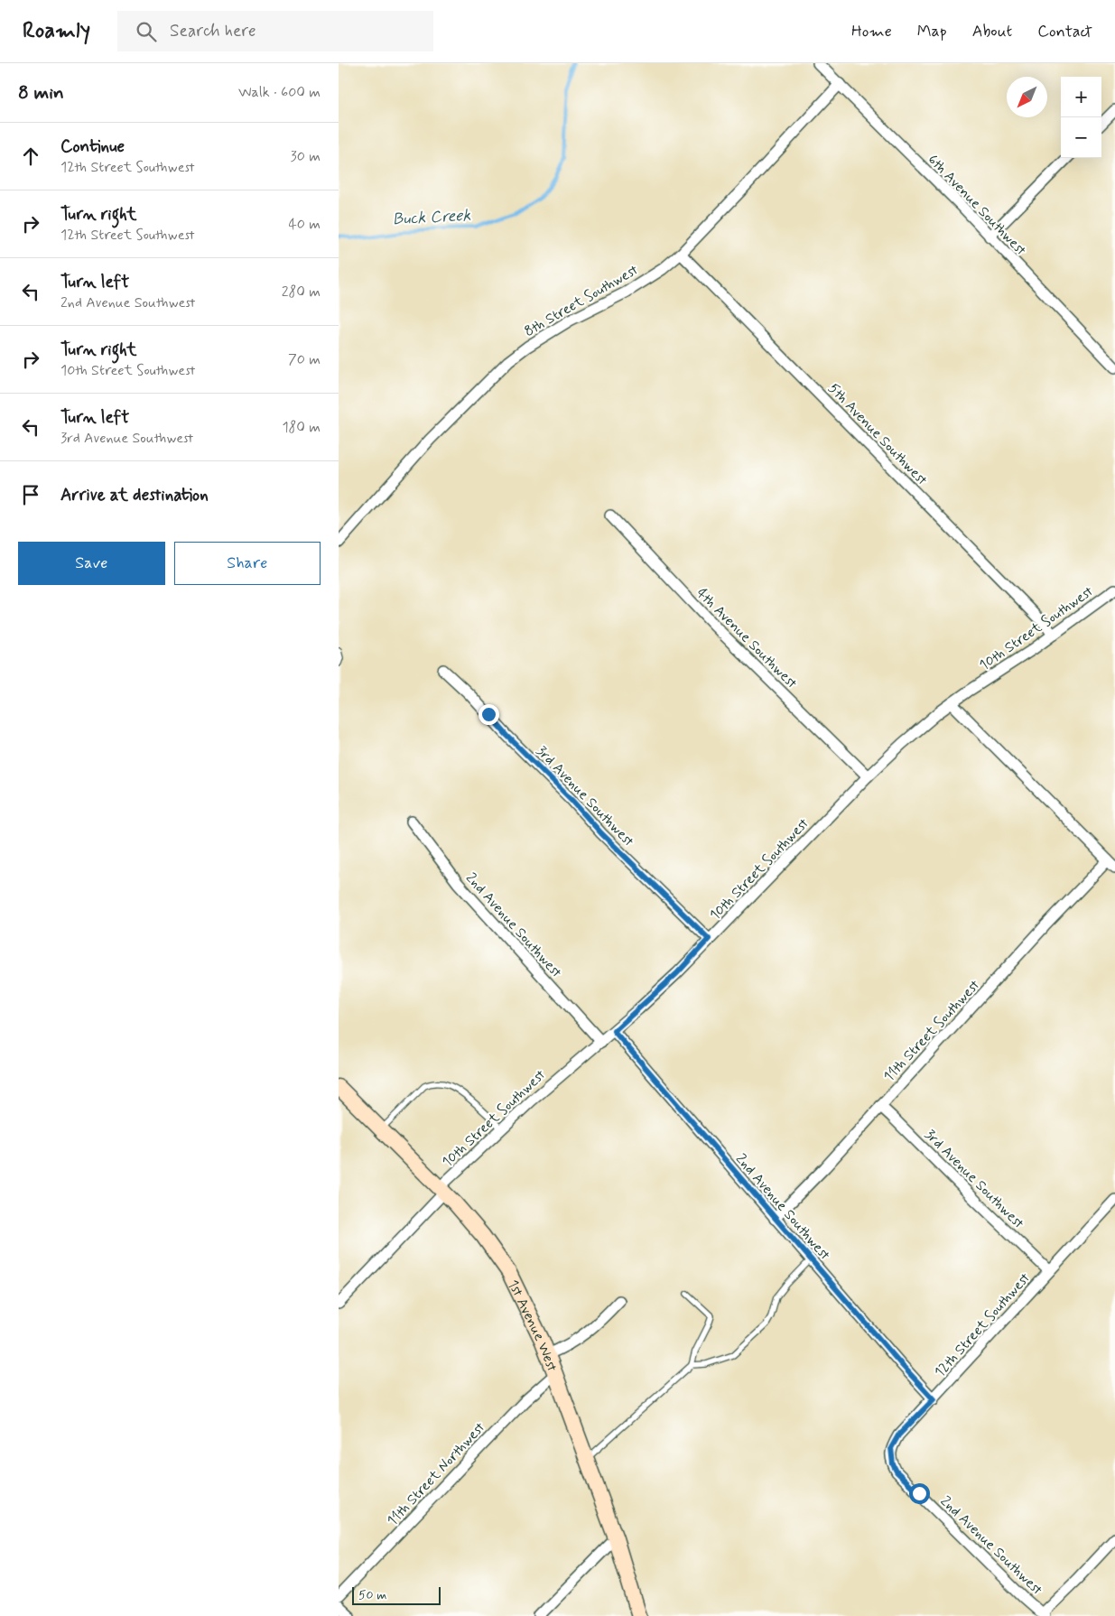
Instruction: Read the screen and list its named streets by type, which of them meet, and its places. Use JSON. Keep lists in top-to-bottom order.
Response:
{
  "streets": {
    "street": [
      "6th Avenue Southwest",
      "8th Street Southwest",
      "5th Avenue Southwest",
      "10th Street Southwest",
      "4th Avenue Southwest",
      "3rd Avenue Southwest",
      "2nd Avenue Southwest",
      "11th Street Southwest",
      "12th Street Southwest",
      "1st Avenue West",
      "11th Street Northwest"
    ]
  },
  "crossings": [
    ["6th Avenue Southwest", "8th Street Southwest"],
    ["8th Street Southwest", "5th Avenue Southwest"],
    ["5th Avenue Southwest", "10th Street Southwest"],
    ["10th Street Southwest", "4th Avenue Southwest"],
    ["10th Street Southwest", "3rd Avenue Southwest"],
    ["10th Street Southwest", "2nd Avenue Southwest"],
    ["10th Street Southwest", "1st Avenue West"],
    ["3rd Avenue Southwest", "11th Street Southwest"],
    ["3rd Avenue Southwest", "12th Street Southwest"],
    ["2nd Avenue Southwest", "11th Street Southwest"],
    ["2nd Avenue Southwest", "12th Street Southwest"],
    ["1st Avenue West", "11th Street Northwest"]
  ],
  "water": ["Buck Creek"],
  "scale_bar": "50 m",
  "north": "bottom left",
  "page": {
    "header": "Roamly",
    "search": "Search here",
    "nav": [
      "Home",
      "Map",
      "About",
      "Contact"
    ],
    "heading": ["8 min", "Walk · 600 m"],
    "map_buttons": ["+", "−"],
    "list": [
      ["Continue", "12th Street Southwest", "30 m"],
      ["Turn right", "12th Street Southwest", "40 m"],
      ["Turn left", "2nd Avenue Southwest", "280 m"],
      ["Turn right", "10th Street Southwest", "70 m"],
      ["Turn left", "3rd Avenue Southwest", "180 m"],
      "Arrive at destination"
    ],
    "buttons": ["Save", "Share"],
    "scale": "50 m"
  }
}
